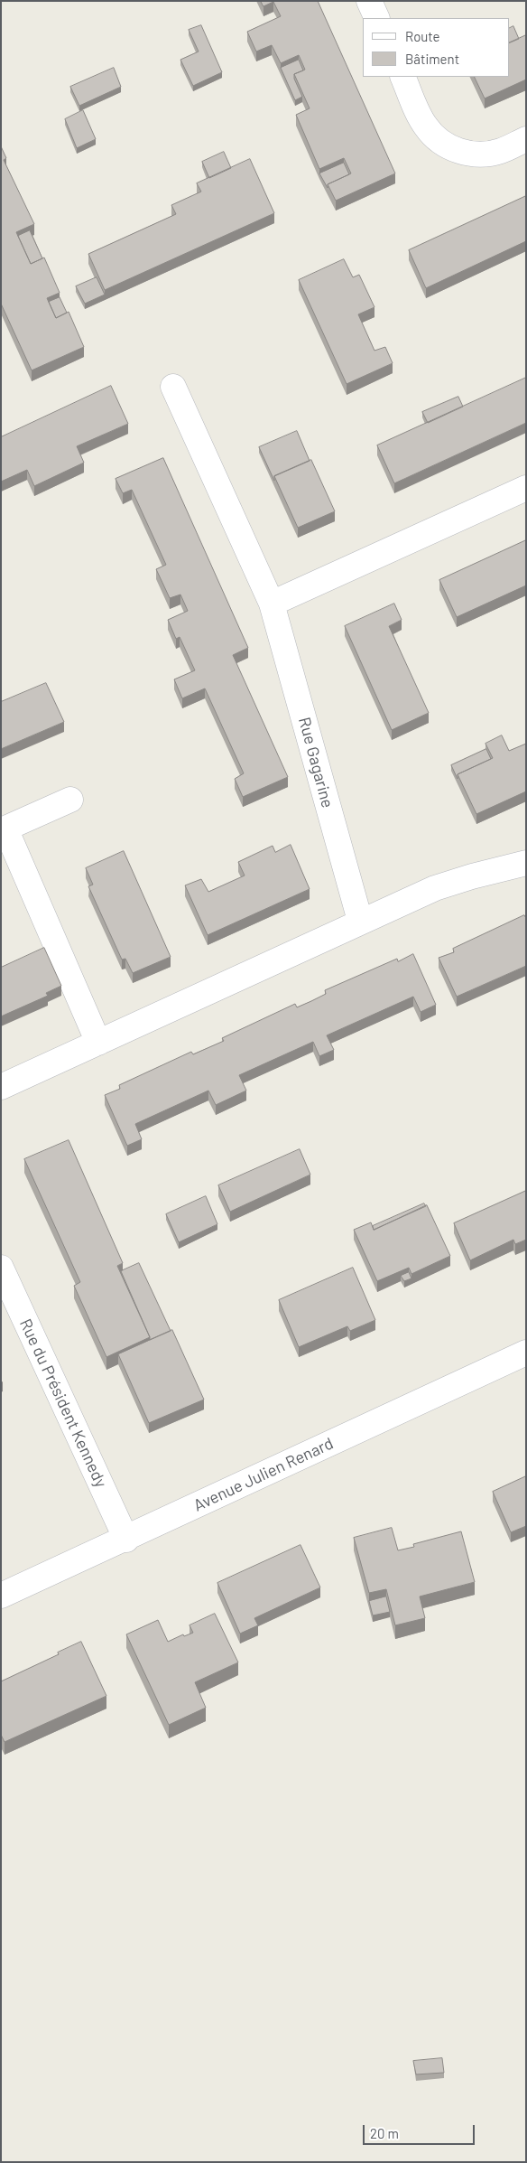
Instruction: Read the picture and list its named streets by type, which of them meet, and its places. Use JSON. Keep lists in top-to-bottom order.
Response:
{
  "streets": {
    "street": ["Rue Gagarine", "Rue du Président Kennedy", "Avenue Julien Renard"]
  },
  "crossings": [
    ["Rue du Président Kennedy", "Avenue Julien Renard"]
  ],
  "legend": ["Route", "Bâtiment"],
  "scale_bar": "20 m"
}
